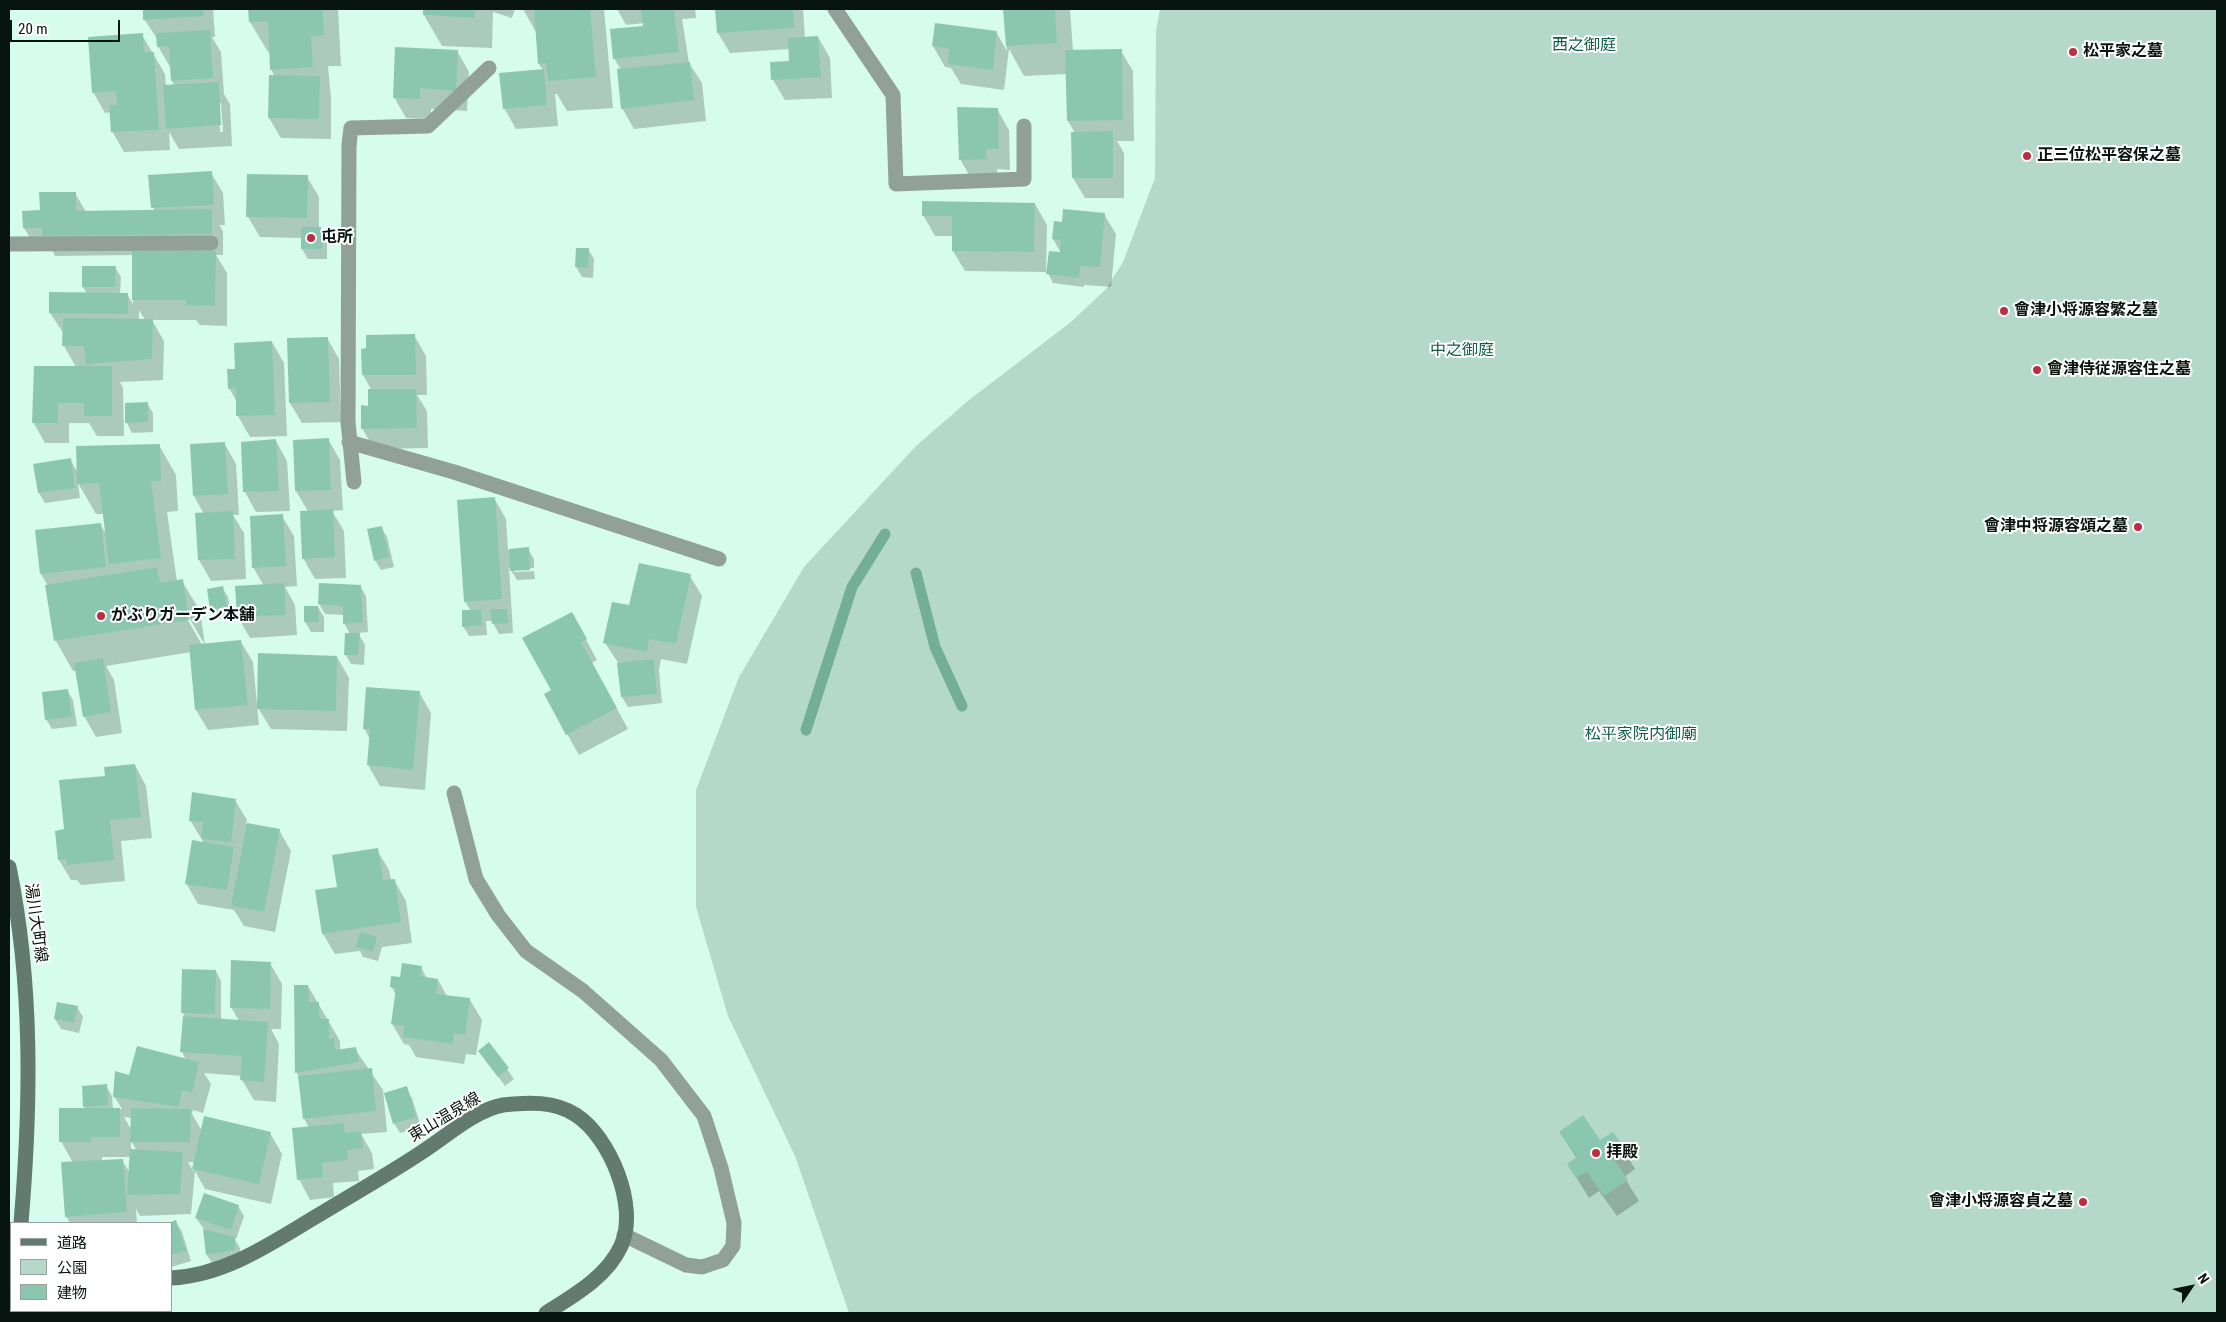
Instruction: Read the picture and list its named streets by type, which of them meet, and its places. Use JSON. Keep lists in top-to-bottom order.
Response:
{
  "streets": {
    "main road": ["湯川大町線", "東山温泉線"]
  },
  "parks": ["西之御庭", "中之御庭", "松平家院内御廟"],
  "places": [
    "松平家之墓",
    "正三位松平容保之墓",
    "屯所",
    "會津小将源容繁之墓",
    "會津侍従源容住之墓",
    "會津中将源容頌之墓",
    "がぶりガーデン本舗",
    "拝殿",
    "會津小将源容貞之墓"
  ],
  "legend": ["道路", "公園", "建物"],
  "scale_bar": "20 m",
  "north": "top right"
}
